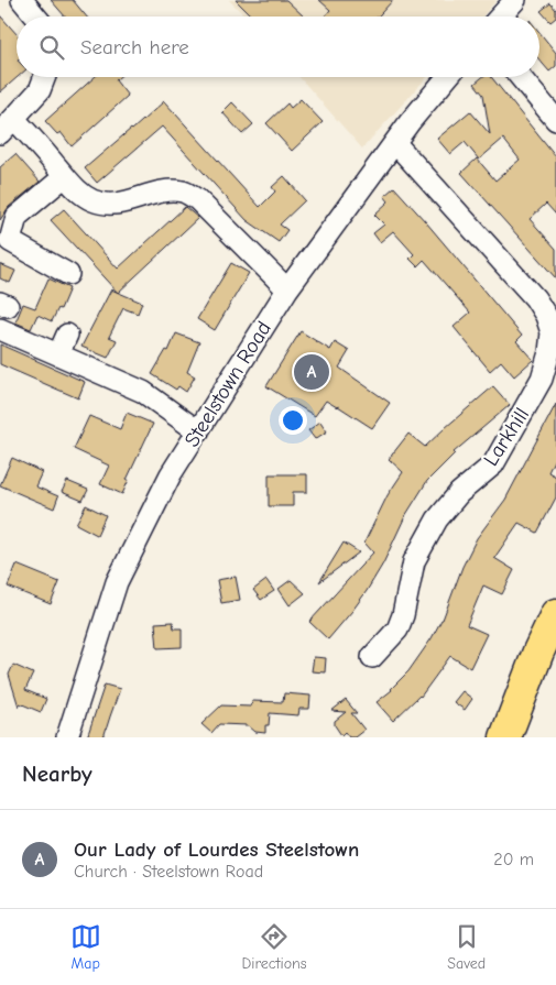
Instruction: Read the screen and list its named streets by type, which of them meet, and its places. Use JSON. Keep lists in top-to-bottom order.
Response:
{
  "streets": {
    "street": ["Steelstown Road", "Larkhill"]
  },
  "crossings": [
    ["Steelstown Road", "Larkhill"]
  ],
  "page": {
    "search": "Search here",
    "pins": "A",
    "heading": "Nearby",
    "list": [
      {
        "mark": "A",
        "name": "Our Lady of Lourdes Steelstown",
        "note": "Church · Steelstown Road",
        "value": "20 m"
      }
    ],
    "nav": ["Map", "Directions", "Saved"]
  }
}
